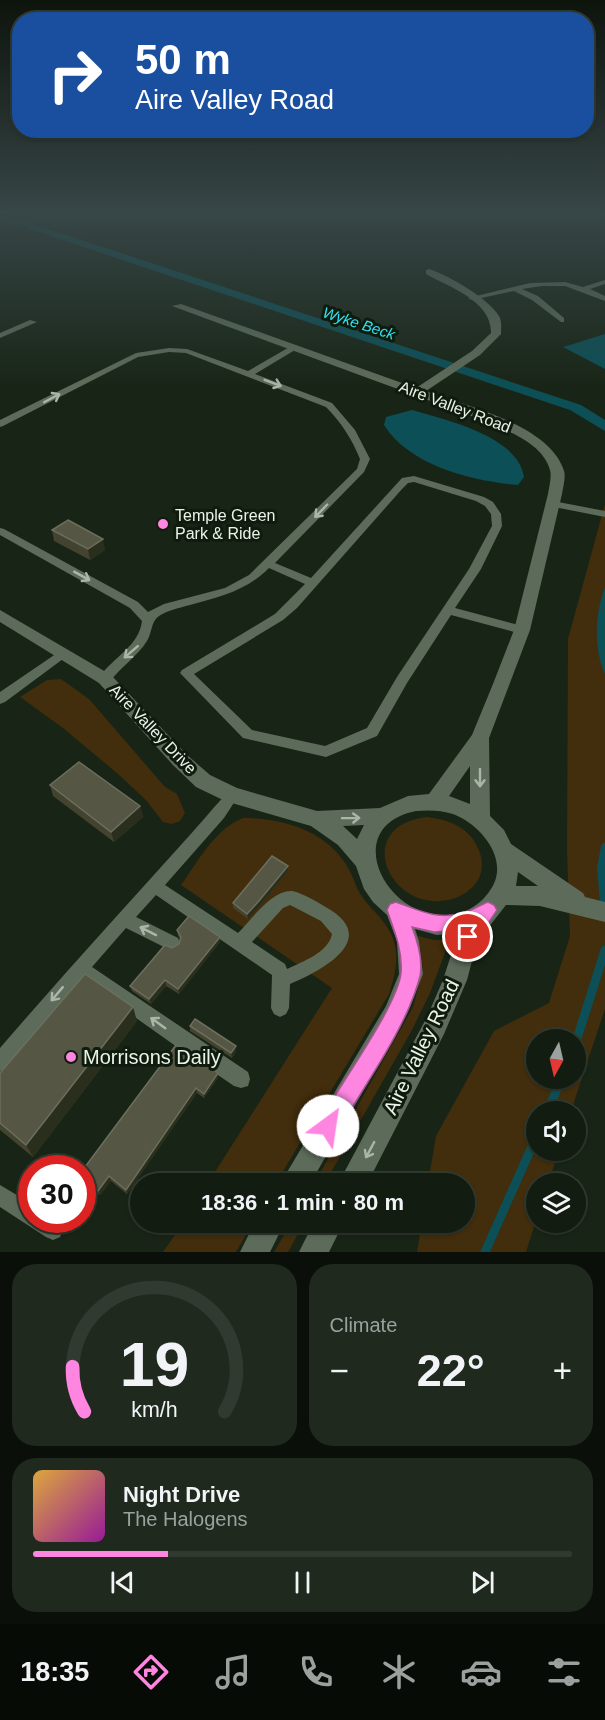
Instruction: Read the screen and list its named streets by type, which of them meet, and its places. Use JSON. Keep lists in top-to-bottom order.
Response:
{
  "streets": {
    "street": ["Aire Valley Road", "Aire Valley Drive"]
  },
  "crossings": [
    ["Aire Valley Road", "Aire Valley Drive"]
  ],
  "water": ["Wyke Beck"],
  "places": ["Temple Green Park & Ride", "Morrisons Daily"],
  "north": "bottom",
  "page": {
    "turn": ["50 m", "Aire Valley Road"],
    "limit": "30",
    "trip": "18:36 · 1 min · 80 m",
    "tile": "Climate",
    "heat": ["−", "22°", "+"],
    "song": ["Night Drive", "The Halogens"],
    "tabs": "18:35",
    "gauge": ["19", "km/h"]
  }
}
